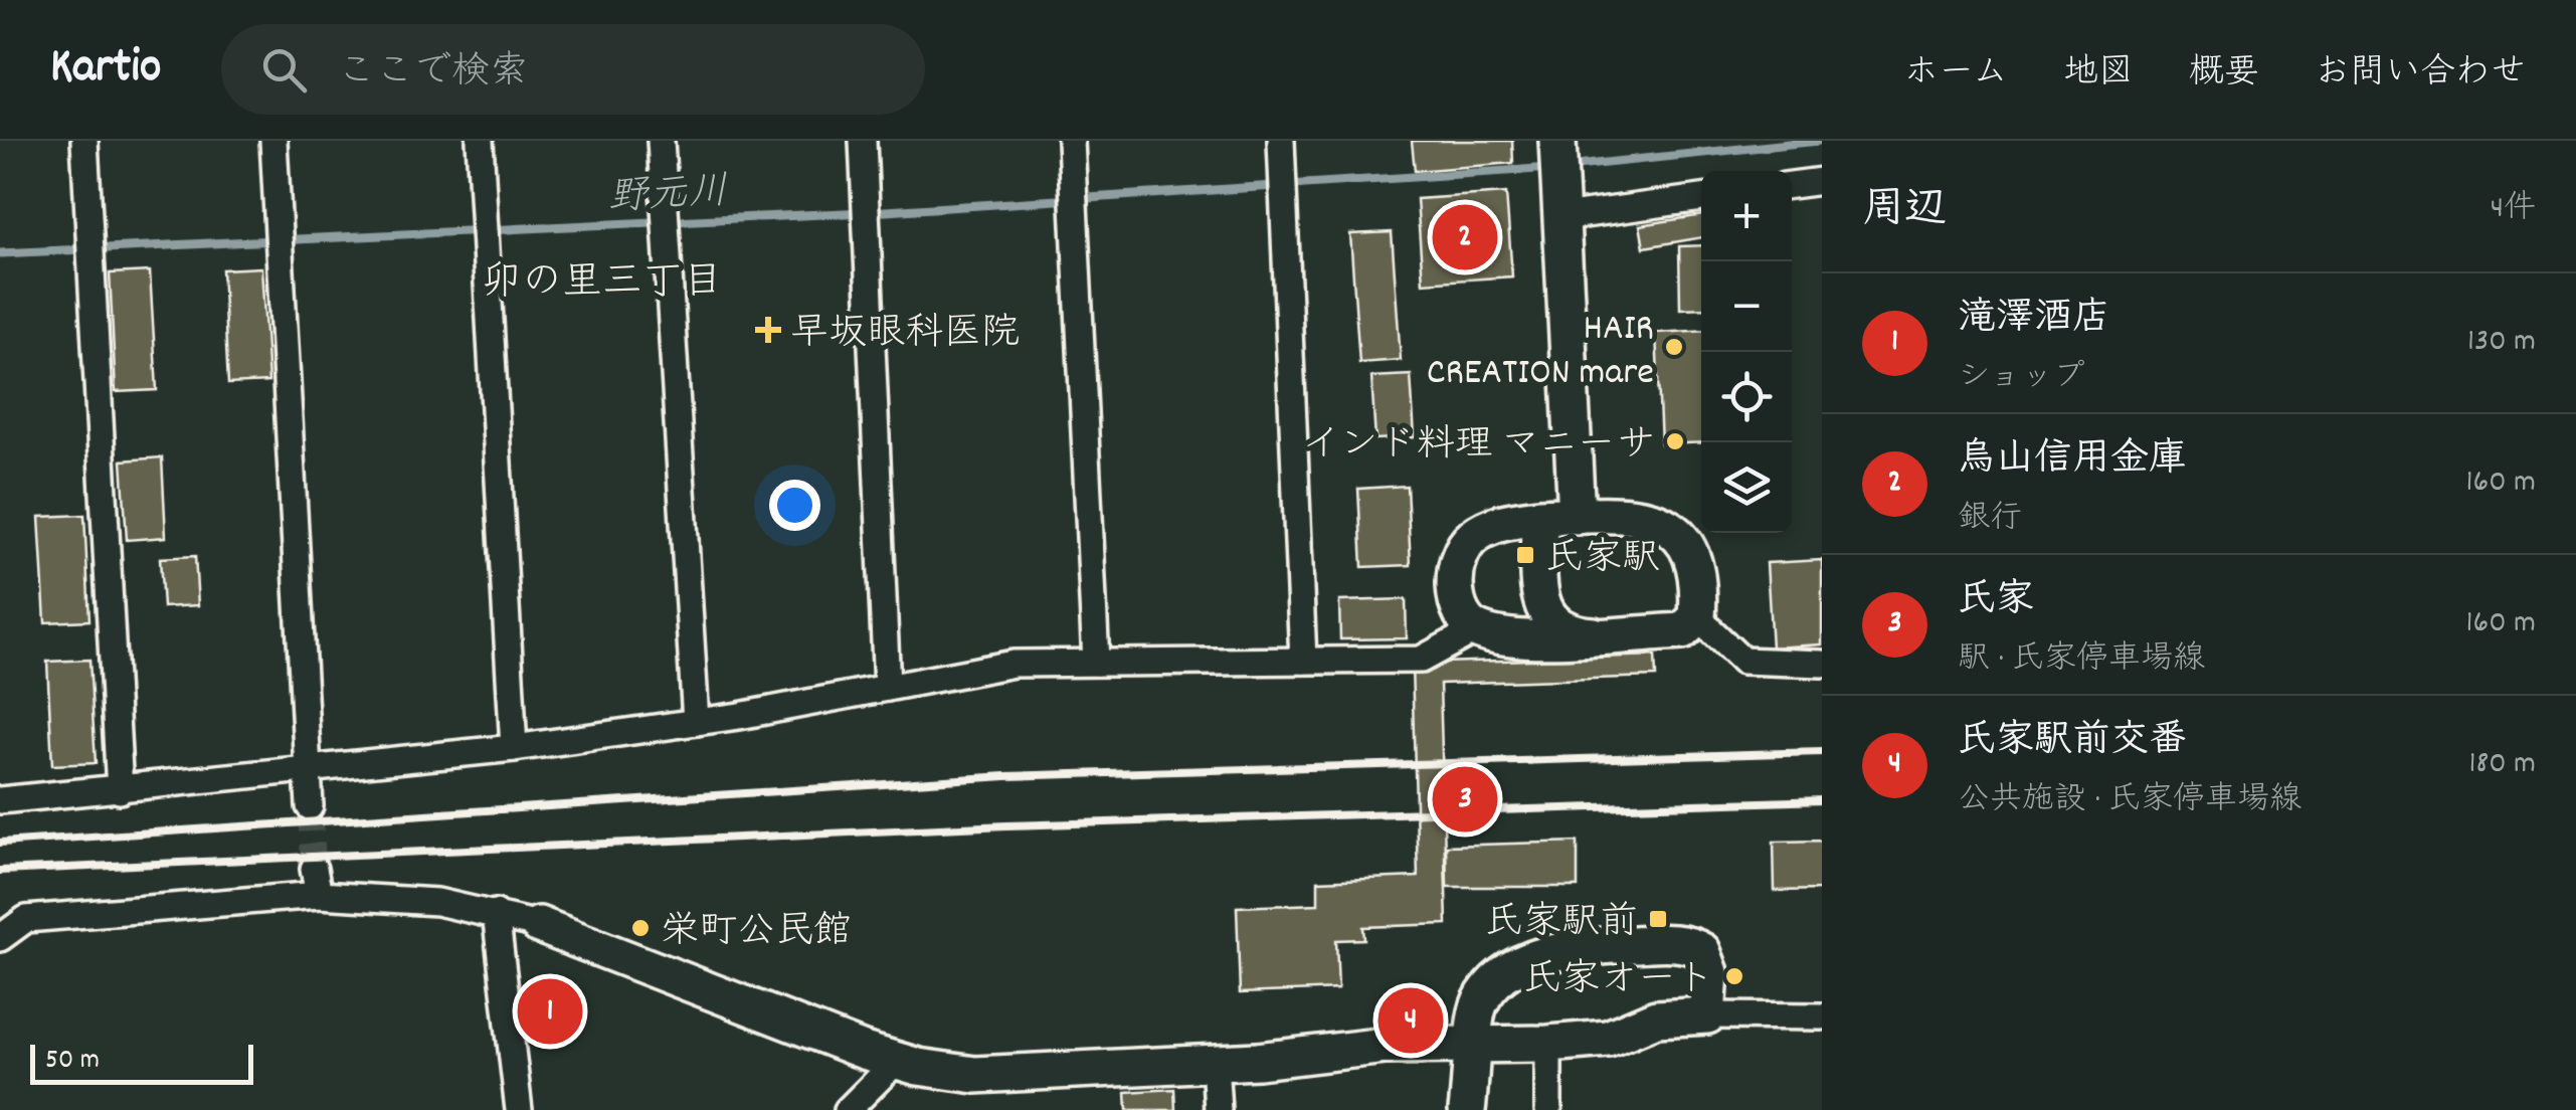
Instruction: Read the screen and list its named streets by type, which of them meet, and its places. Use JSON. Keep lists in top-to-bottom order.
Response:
{
  "districts": ["卯の里三丁目"],
  "water": ["野元川"],
  "places": {
    "health": ["早坂眼科医院"],
    "other": [
      "HAIR CREATION mare",
      "インド料理 マニーサ",
      "栄町公民館",
      "氏家オート"
    ],
    "transit": ["氏家駅", "氏家駅前"]
  },
  "scale_bar": "50 m",
  "page": {
    "header": "Kartio",
    "search": "ここで検索",
    "nav": [
      "ホーム",
      "地図",
      "概要",
      "お問い合わせ"
    ],
    "heading": ["周辺", "4件"],
    "map_buttons": ["+", "−"],
    "pins": [
      "2",
      "3",
      "1",
      "4"
    ],
    "list": [
      {
        "mark": "1",
        "name": "滝澤酒店",
        "note": "ショップ",
        "value": "130 m"
      },
      {
        "mark": "2",
        "name": "烏山信用金庫",
        "note": "銀行",
        "value": "160 m"
      },
      {
        "mark": "3",
        "name": "氏家",
        "note": "駅 · 氏家停車場線",
        "value": "160 m"
      },
      {
        "mark": "4",
        "name": "氏家駅前交番",
        "note": "公共施設 · 氏家停車場線",
        "value": "180 m"
      }
    ],
    "scale": "50 m"
  }
}
